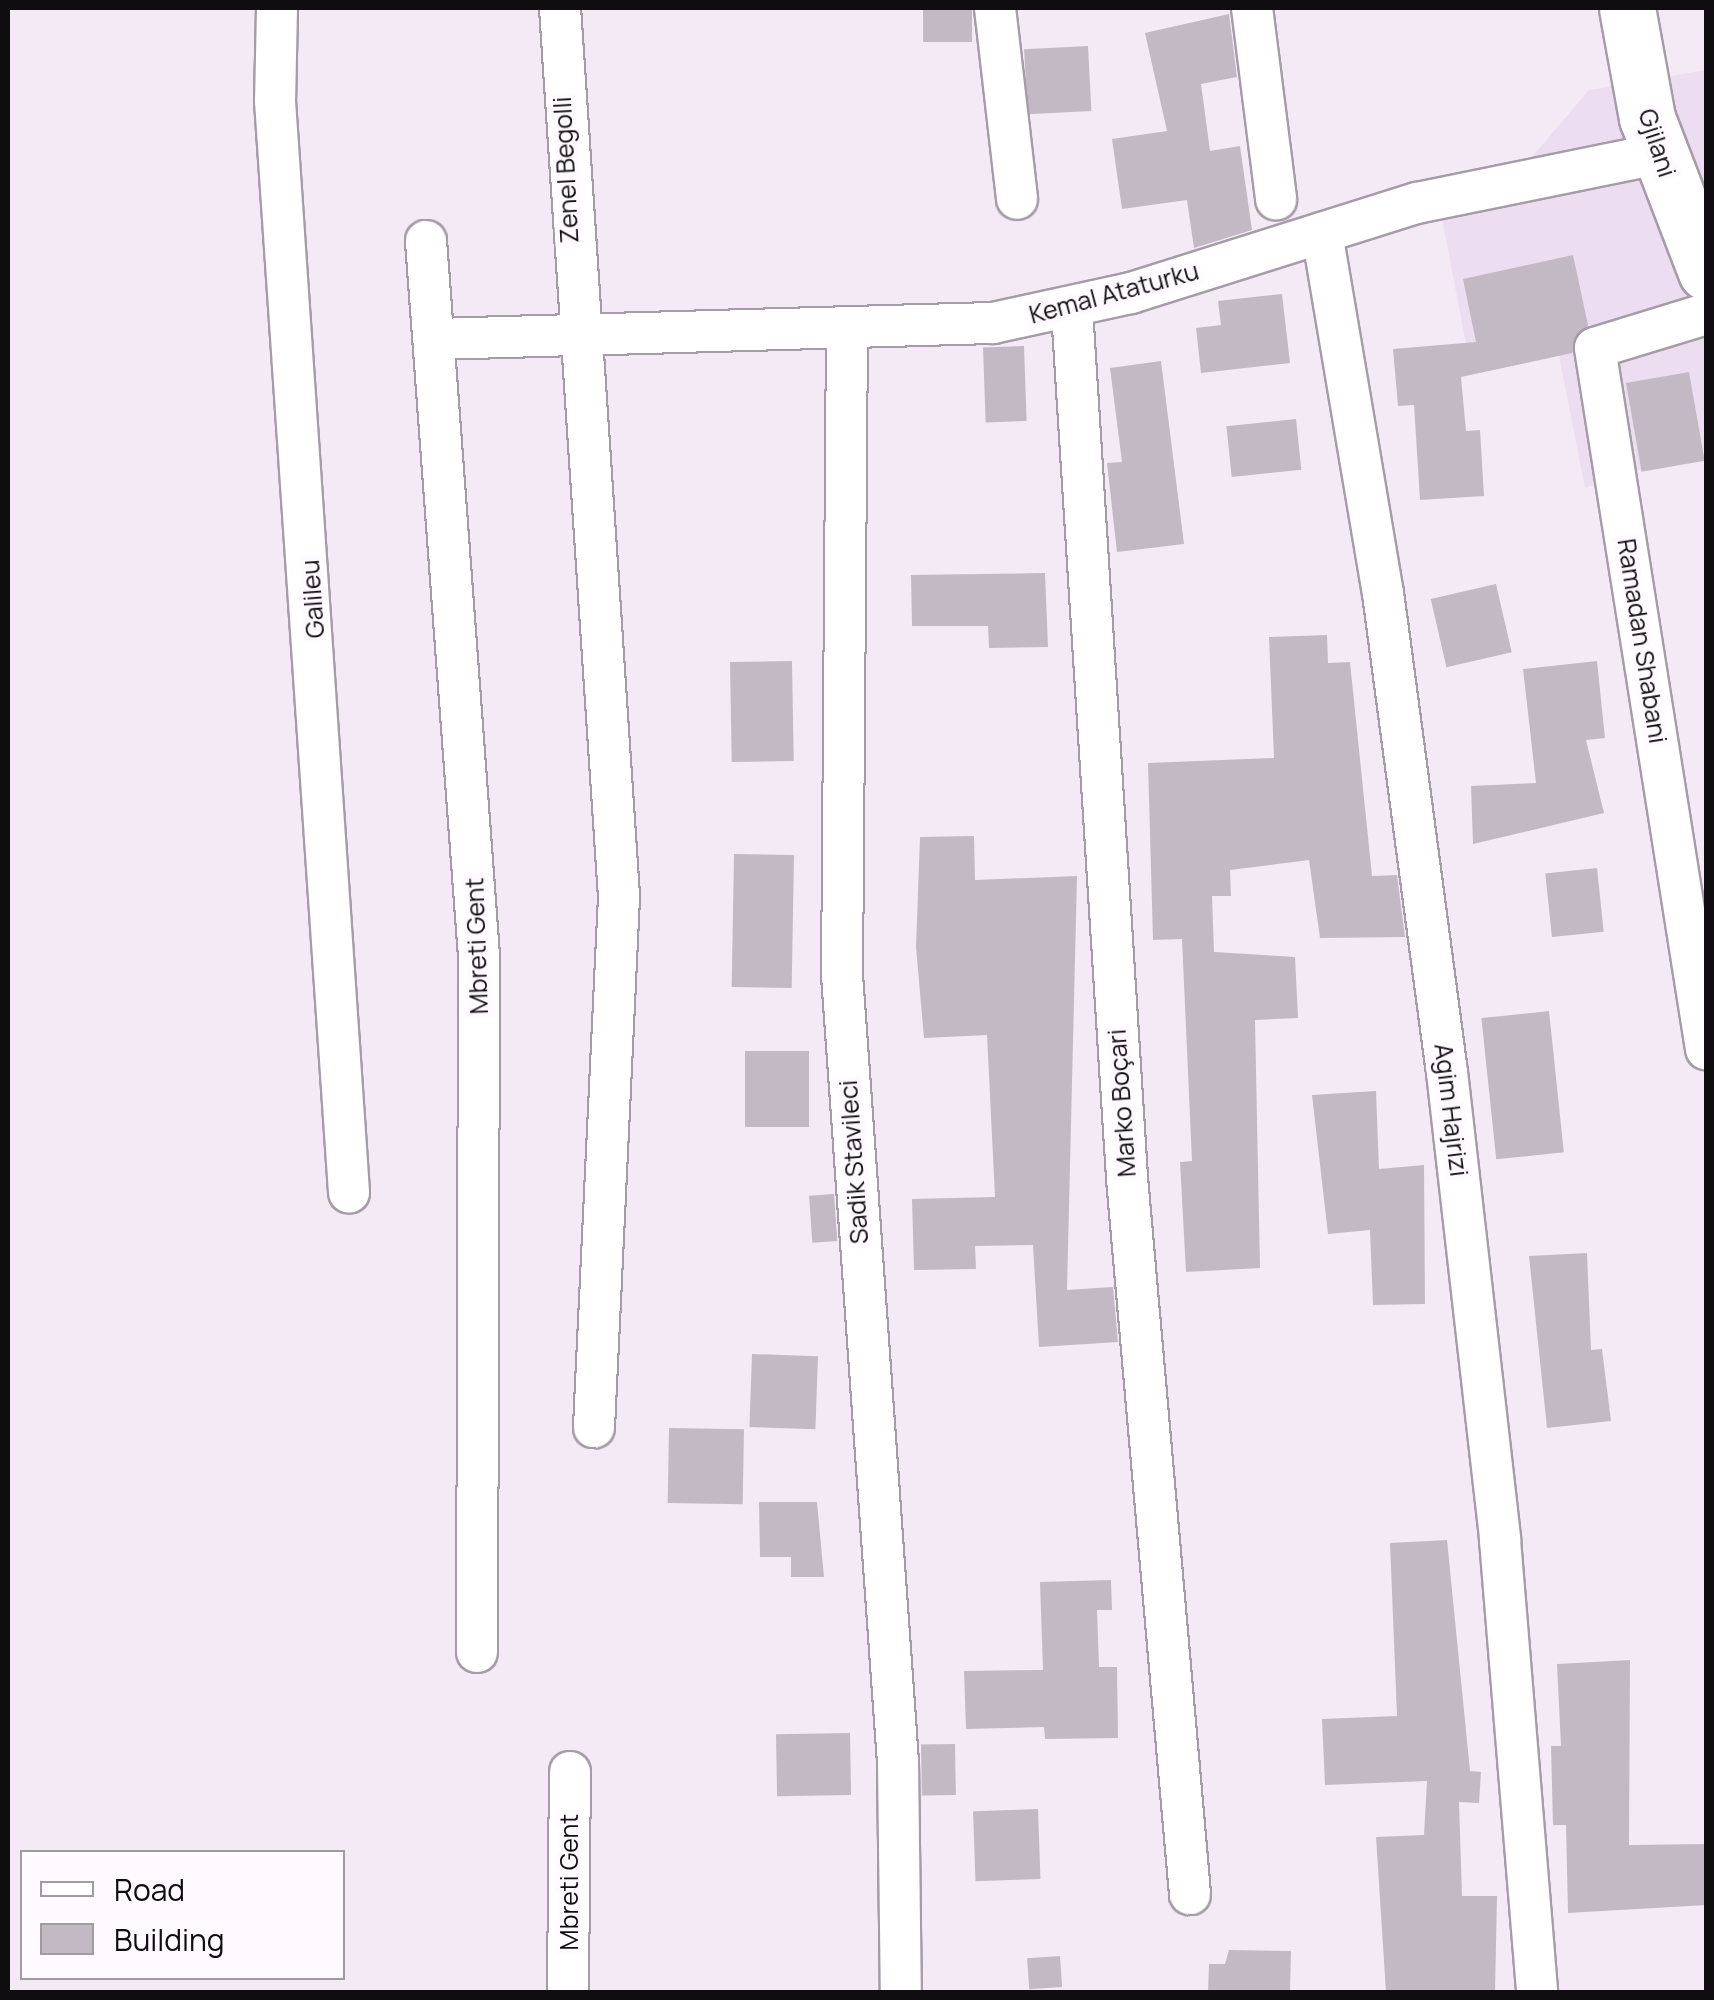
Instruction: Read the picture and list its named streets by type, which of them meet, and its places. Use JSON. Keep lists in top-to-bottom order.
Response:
{
  "streets": {
    "main road": ["Gjilani"],
    "street": [
      "Zenel Begolli",
      "Kemal Ataturku",
      "Galileu",
      "Ramadan Shabani",
      "Mbreti Gent",
      "Marko Boçari",
      "Agim Hajrizi",
      "Sadik Stavileci"
    ]
  },
  "crossings": [
    ["Gjilani", "Kemal Ataturku"],
    ["Zenel Begolli", "Kemal Ataturku"],
    ["Kemal Ataturku", "Mbreti Gent"],
    ["Kemal Ataturku", "Marko Boçari"],
    ["Kemal Ataturku", "Agim Hajrizi"],
    ["Kemal Ataturku", "Sadik Stavileci"]
  ],
  "legend": ["Road", "Building"]
}
